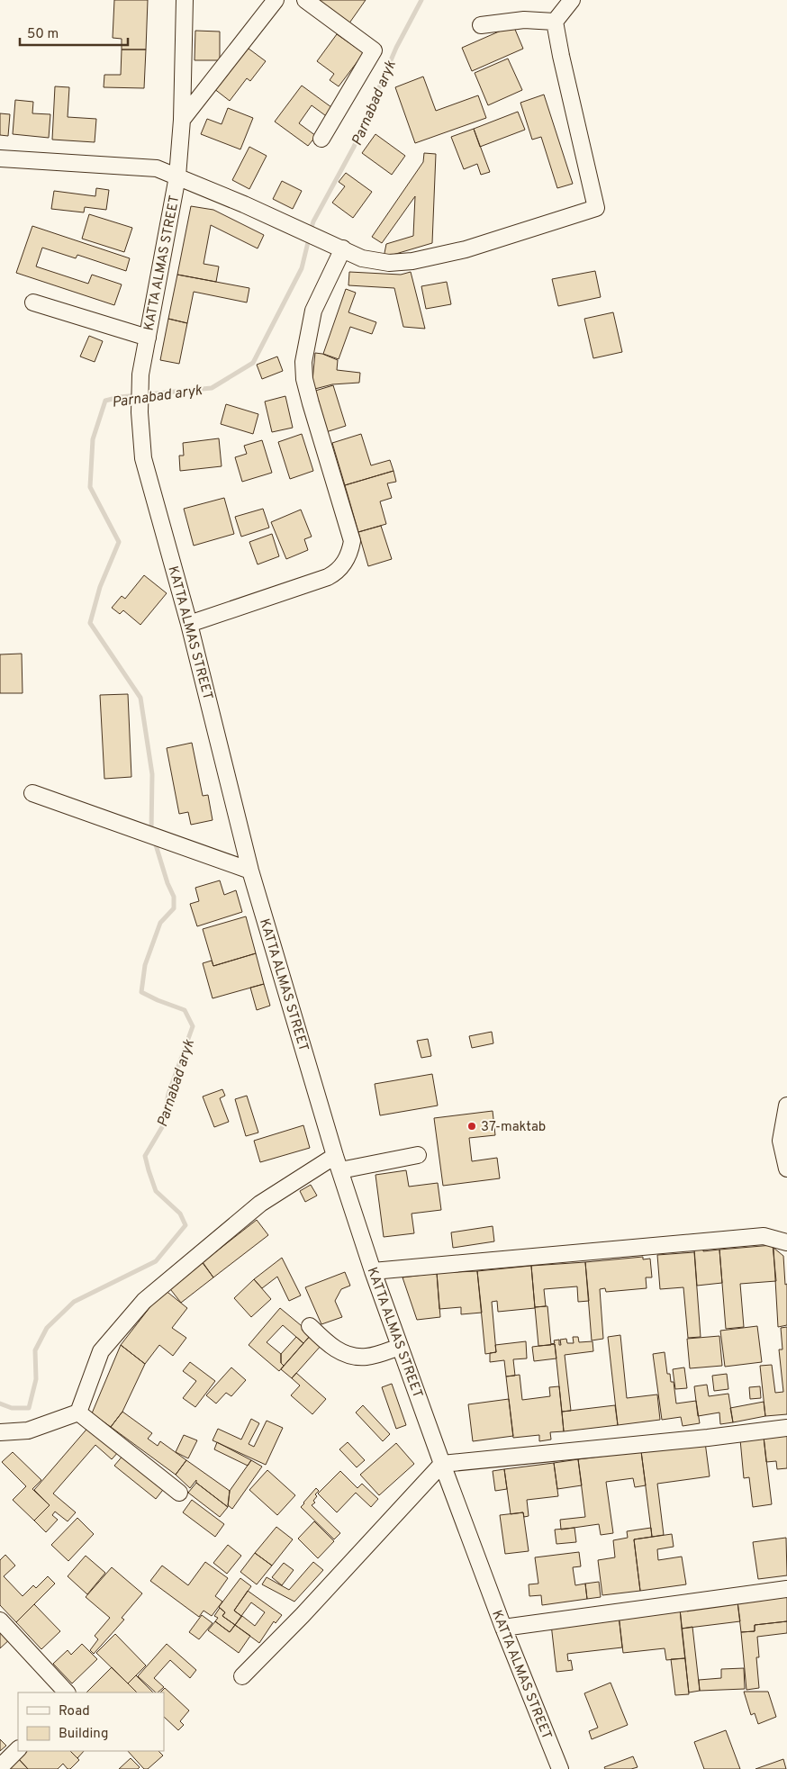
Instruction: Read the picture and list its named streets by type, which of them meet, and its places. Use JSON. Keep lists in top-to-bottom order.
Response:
{
  "streets": {
    "street": ["KATTA ALMAS STREET"]
  },
  "water": ["Parnabad aryk"],
  "places": ["37-maktab"],
  "legend": ["Road", "Building"],
  "scale_bar": "50 m"
}
